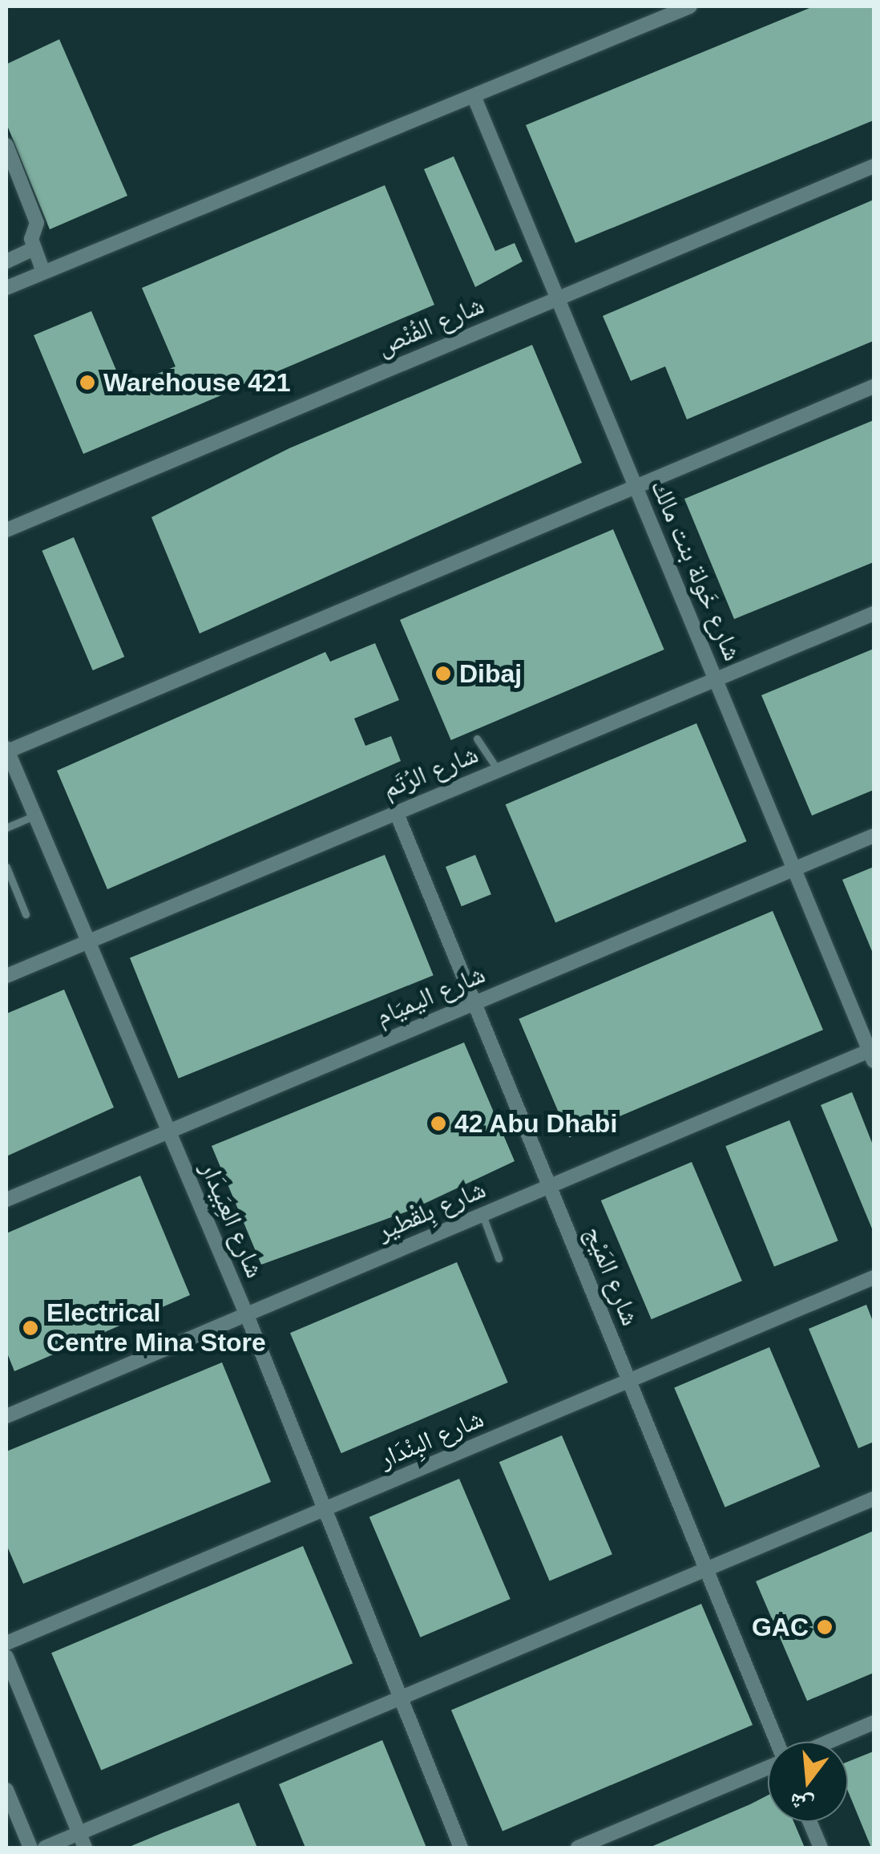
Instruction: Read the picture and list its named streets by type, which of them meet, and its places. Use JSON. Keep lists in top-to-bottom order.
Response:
{
  "streets": {
    "street": [
      "شارع الفُنْص",
      "شارع خَولة بنت مالك",
      "شارع الرُتَم",
      "شارع اليميَام",
      "شارع بِلقْطير",
      "شارع العِبَيدَار",
      "شارع المَيْج",
      "شارع البِنْدَار"
    ]
  },
  "crossings": [
    ["شارع الفُنْص", "شارع خَولة بنت مالك"],
    ["شارع خَولة بنت مالك", "شارع الرُتَم"],
    ["شارع خَولة بنت مالك", "شارع اليميَام"],
    ["شارع خَولة بنت مالك", "شارع بِلقْطير"],
    ["شارع الرُتَم", "شارع العِبَيدَار"],
    ["شارع الرُتَم", "شارع المَيْج"],
    ["شارع اليميَام", "شارع العِبَيدَار"],
    ["شارع اليميَام", "شارع المَيْج"],
    ["شارع بِلقْطير", "شارع العِبَيدَار"],
    ["شارع بِلقْطير", "شارع المَيْج"],
    ["شارع العِبَيدَار", "شارع البِنْدَار"],
    ["شارع المَيْج", "شارع البِنْدَار"]
  ],
  "places": [
    "Warehouse 421",
    "Dibaj",
    "42 Abu Dhabi",
    "Electrical Centre Mina Store",
    "GAC"
  ],
  "north": "bottom"
}
